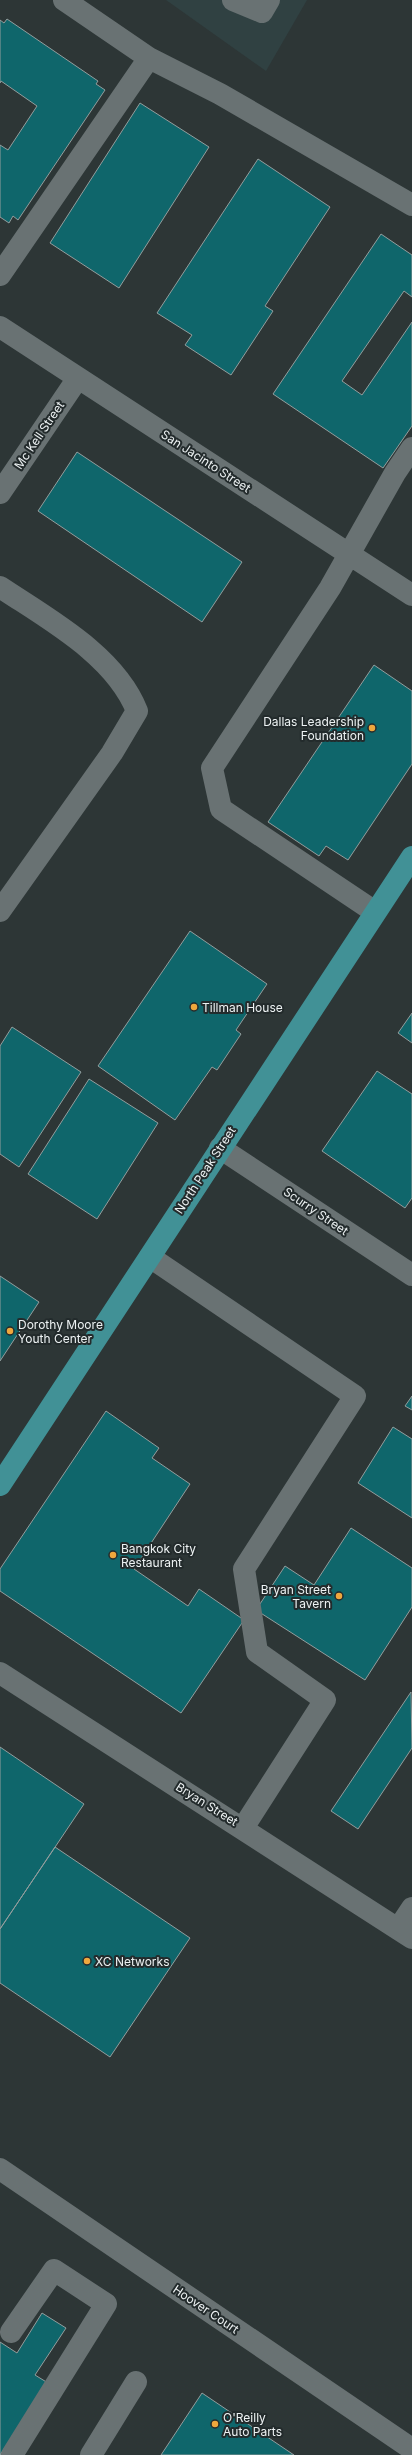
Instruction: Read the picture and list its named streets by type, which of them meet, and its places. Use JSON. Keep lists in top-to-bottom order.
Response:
{
  "streets": {
    "main road": ["North Peak Street"],
    "street": [
      "Mc Kell Street",
      "San Jacinto Street",
      "Scurry Street",
      "Bryan Street",
      "Hoover Court"
    ]
  },
  "crossings": [
    ["Mc Kell Street", "San Jacinto Street"],
    ["North Peak Street", "Scurry Street"]
  ],
  "places": [
    "Dallas Leadership Foundation",
    "Tillman House",
    "Dorothy Moore Youth Center",
    "Bangkok City Restaurant",
    "Bryan Street Tavern",
    "XC Networks",
    "O'Reilly Auto Parts"
  ]
}
